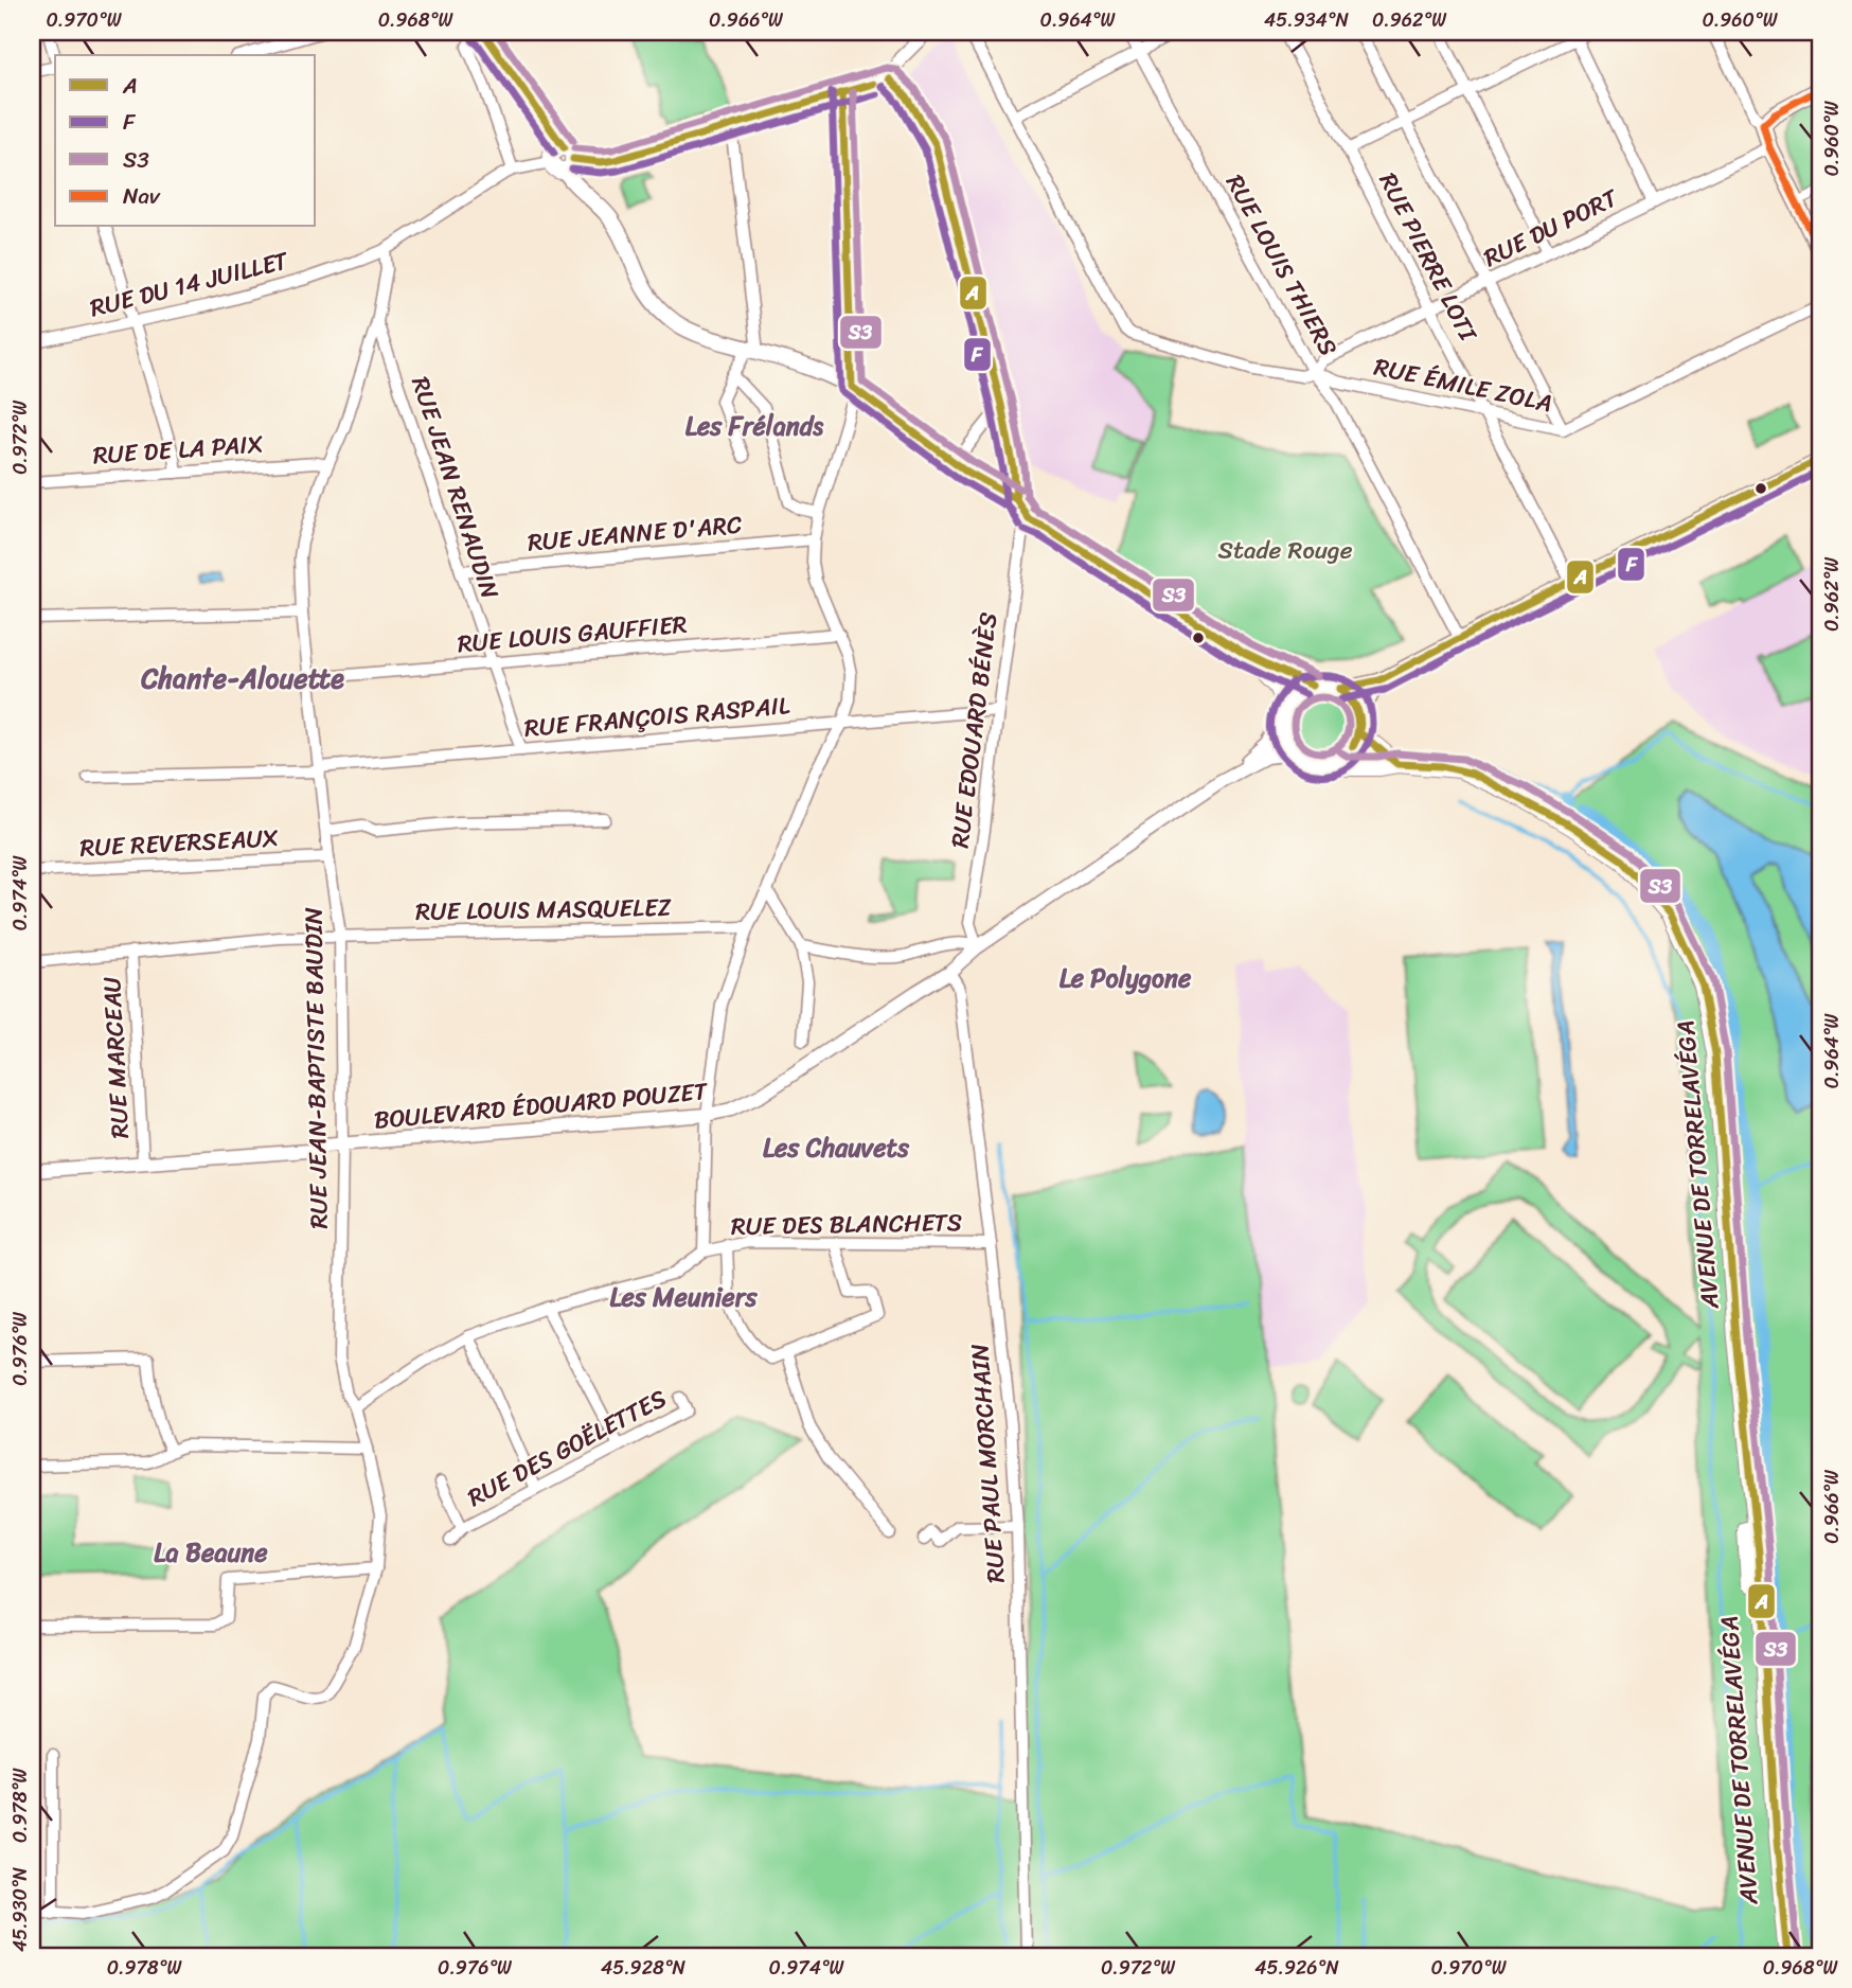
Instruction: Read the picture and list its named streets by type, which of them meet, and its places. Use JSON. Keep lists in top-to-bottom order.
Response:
{
  "streets": {
    "main road": ["AVENUE DE TORRELAVÉGA"],
    "street": [
      "RUE DU PORT",
      "RUE PIERRE LOTI",
      "RUE LOUIS THIERS",
      "RUE DU 14 JUILLET",
      "RUE ÉMILE ZOLA",
      "RUE DE LA PAIX",
      "RUE JEAN RENAUDIN",
      "RUE JEANNE D'ARC",
      "RUE LOUIS GAUFFIER",
      "RUE FRANÇOIS RASPAIL",
      "RUE EDOUARD BÉNÈS",
      "RUE REVERSEAUX",
      "RUE LOUIS MASQUELEZ",
      "RUE MARCEAU",
      "RUE JEAN-BAPTISTE BAUDIN",
      "BOULEVARD ÉDOUARD POUZET",
      "RUE DES BLANCHETS",
      "RUE DES GOËLETTES",
      "RUE PAUL MORCHAIN"
    ]
  },
  "crossings": [
    ["RUE DU PORT", "RUE PIERRE LOTI"],
    ["RUE DU PORT", "RUE LOUIS THIERS"],
    ["RUE DU PORT", "RUE ÉMILE ZOLA"],
    ["RUE PIERRE LOTI", "RUE ÉMILE ZOLA"],
    ["RUE LOUIS THIERS", "RUE ÉMILE ZOLA"],
    ["RUE DU 14 JUILLET", "RUE JEAN-BAPTISTE BAUDIN"],
    ["RUE DE LA PAIX", "RUE JEAN-BAPTISTE BAUDIN"],
    ["RUE JEAN RENAUDIN", "RUE JEANNE D'ARC"],
    ["RUE JEAN RENAUDIN", "RUE LOUIS GAUFFIER"],
    ["RUE JEAN RENAUDIN", "RUE FRANÇOIS RASPAIL"],
    ["RUE JEAN RENAUDIN", "RUE JEAN-BAPTISTE BAUDIN"],
    ["RUE LOUIS GAUFFIER", "RUE JEAN-BAPTISTE BAUDIN"],
    ["RUE FRANÇOIS RASPAIL", "RUE EDOUARD BÉNÈS"],
    ["RUE FRANÇOIS RASPAIL", "RUE JEAN-BAPTISTE BAUDIN"],
    ["RUE EDOUARD BÉNÈS", "BOULEVARD ÉDOUARD POUZET"],
    ["RUE REVERSEAUX", "RUE JEAN-BAPTISTE BAUDIN"],
    ["RUE LOUIS MASQUELEZ", "RUE MARCEAU"],
    ["RUE LOUIS MASQUELEZ", "RUE JEAN-BAPTISTE BAUDIN"],
    ["RUE MARCEAU", "BOULEVARD ÉDOUARD POUZET"],
    ["RUE JEAN-BAPTISTE BAUDIN", "BOULEVARD ÉDOUARD POUZET"],
    ["BOULEVARD ÉDOUARD POUZET", "AVENUE DE TORRELAVÉGA"],
    ["BOULEVARD ÉDOUARD POUZET", "RUE PAUL MORCHAIN"],
    ["RUE DES BLANCHETS", "RUE PAUL MORCHAIN"]
  ],
  "districts": [
    "Les Frélands",
    "Chante-Alouette",
    "Le Polygone",
    "Les Chauvets",
    "Les Meuniers",
    "La Beaune"
  ],
  "parks": ["Stade Rouge"],
  "lines": [
    "transit line A",
    "transit line S3",
    "transit line F",
    "transit line Nav"
  ],
  "legend": [
    "A",
    "F",
    "S3",
    "Nav"
  ],
  "coordinates": [
    "0.970°W",
    "0.968°W",
    "0.966°W",
    "0.964°W",
    "45.934°N",
    "0.962°W",
    "0.960°W",
    "0.972°W",
    "0.974°W",
    "0.976°W",
    "0.978°W",
    "45.930°N",
    "45.928°N",
    "45.926°N"
  ]
}
